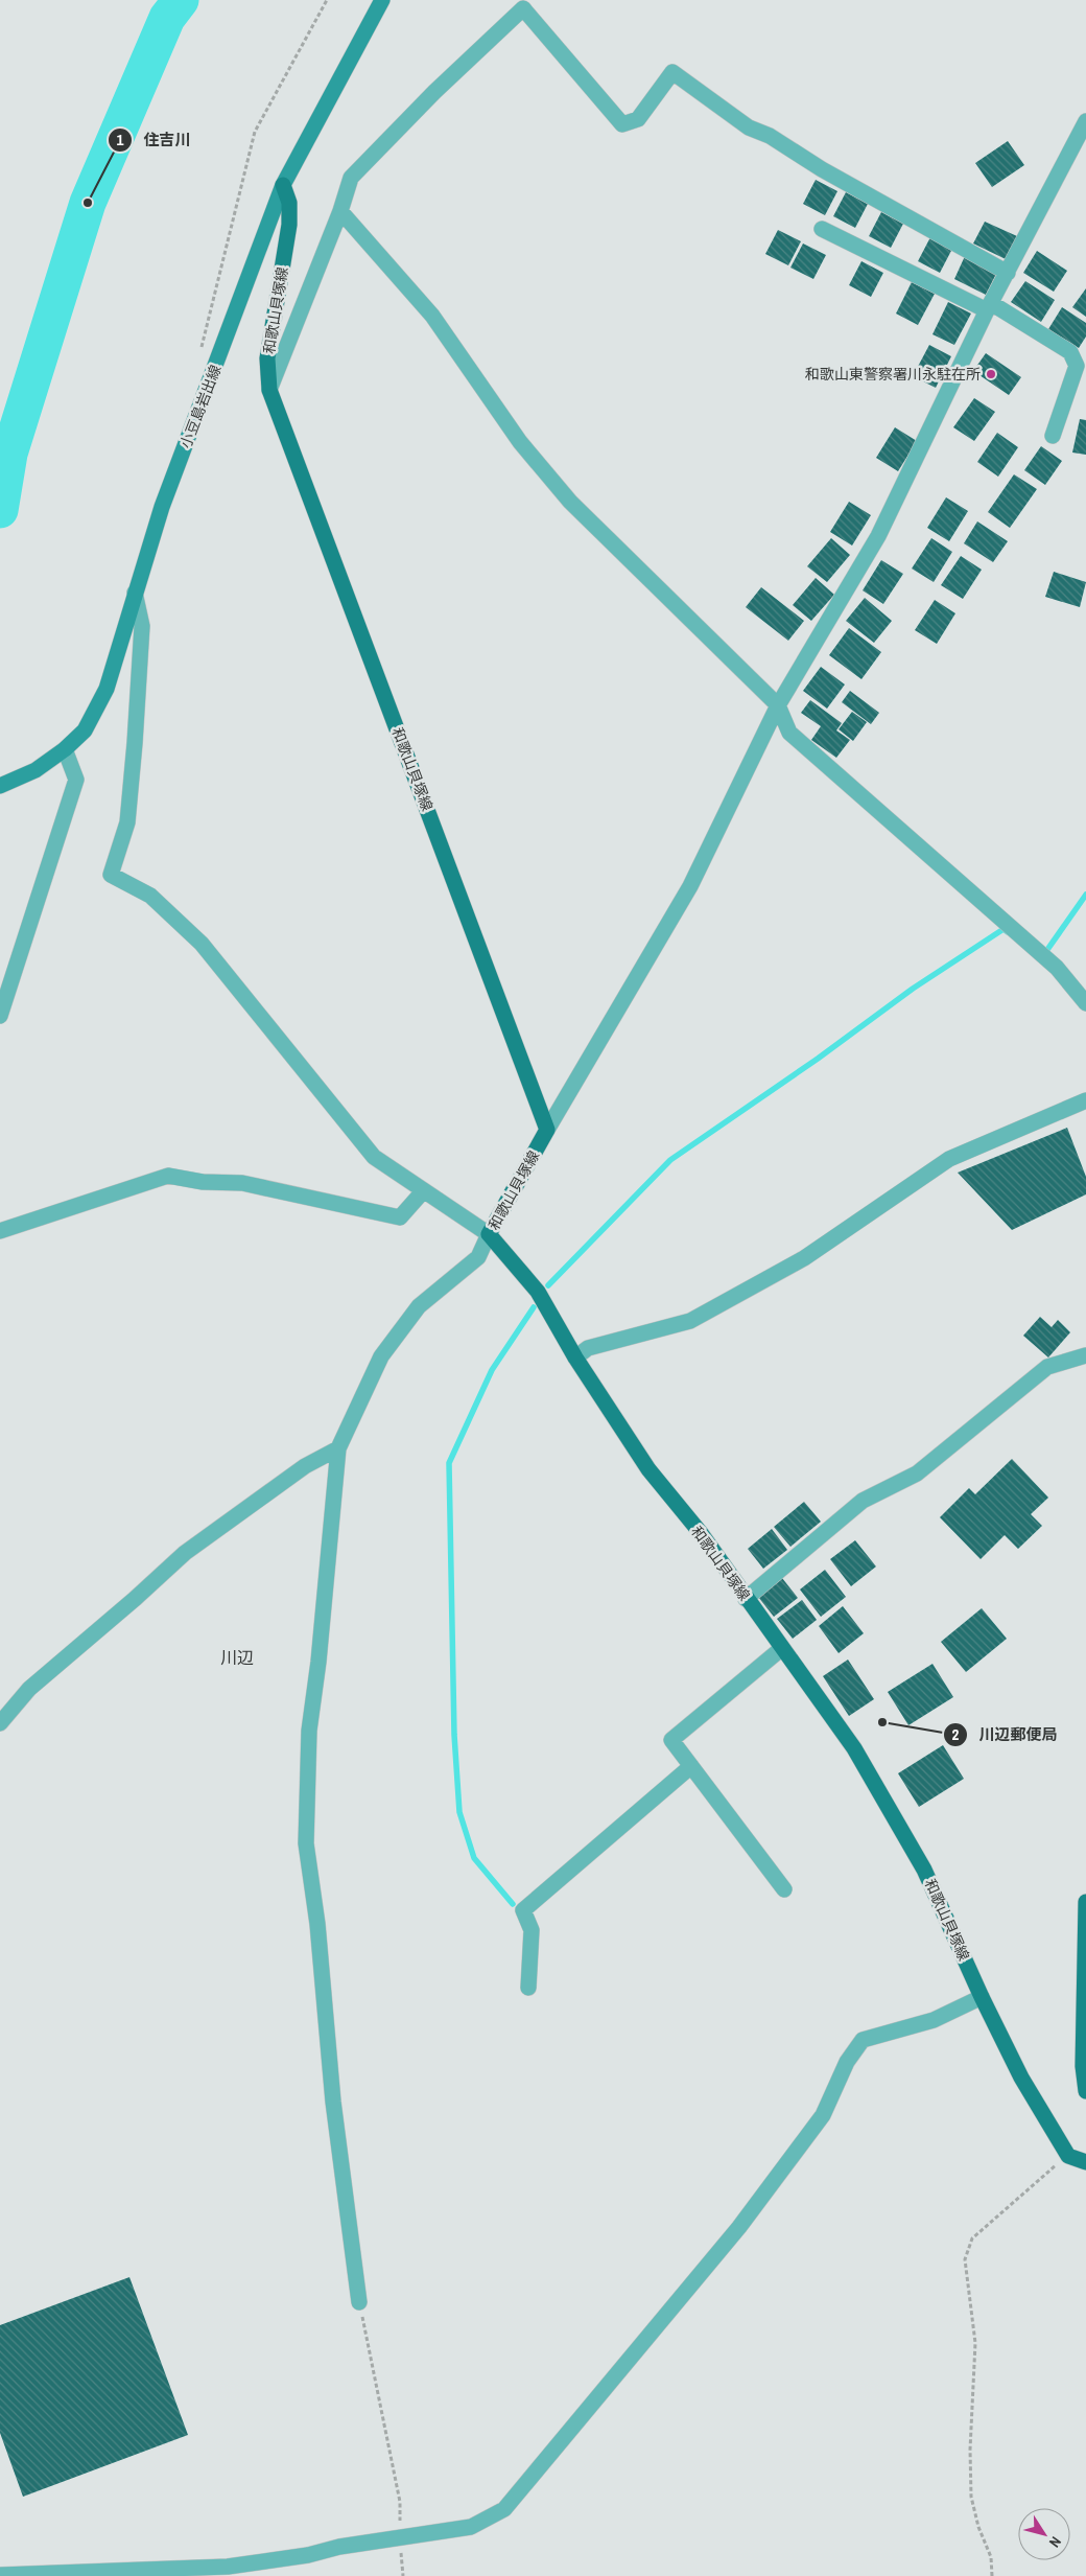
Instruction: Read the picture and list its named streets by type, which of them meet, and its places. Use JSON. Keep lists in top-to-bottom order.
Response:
{
  "streets": {
    "main road": ["和歌山貝塚線", "小豆島岩出線"]
  },
  "crossings": [
    ["和歌山貝塚線", "小豆島岩出線"]
  ],
  "districts": ["川辺"],
  "places": ["住吉川", "和歌山東警察署川永駐在所", "川辺郵便局"],
  "north": "bottom right"
}
